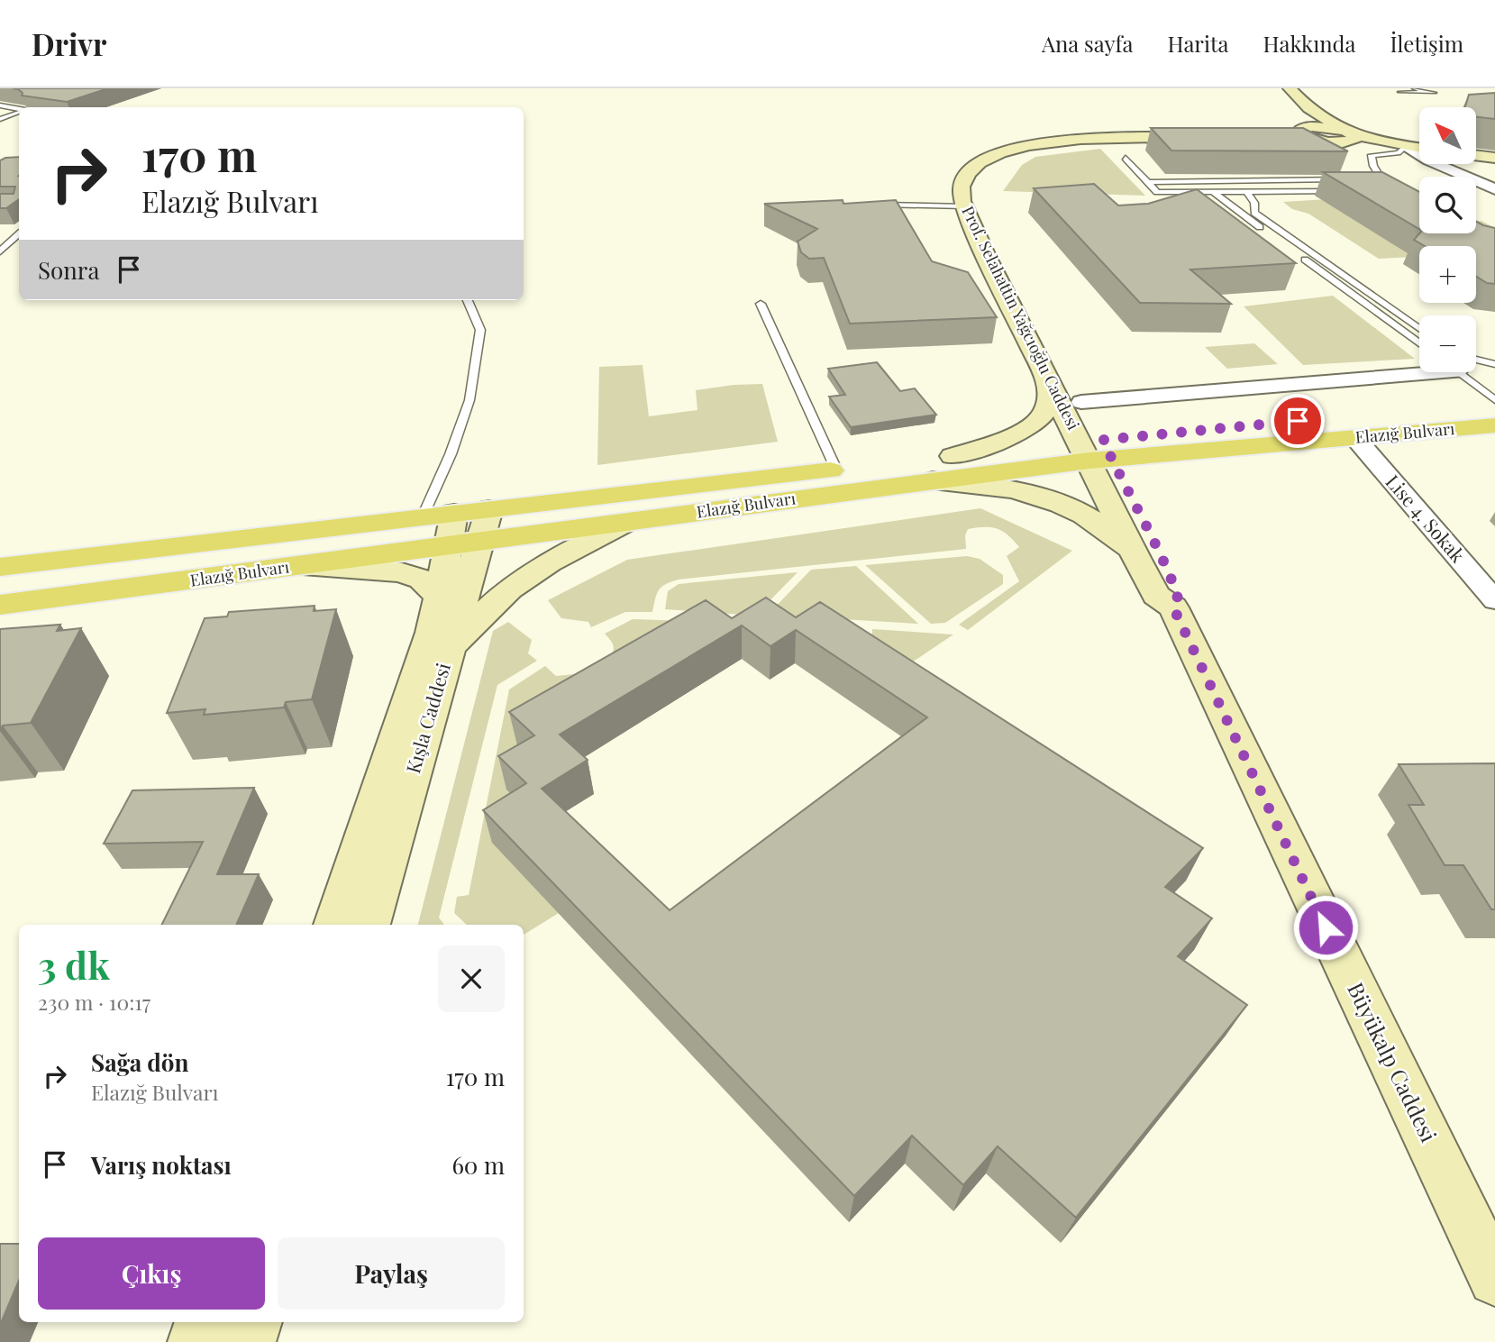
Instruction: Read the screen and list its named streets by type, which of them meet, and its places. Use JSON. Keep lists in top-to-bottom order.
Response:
{
  "streets": {
    "main road": ["Elazığ Bulvarı"],
    "street": [
      "Prof. Selahattin Yağcıoğlu Caddesi",
      "Lise 4. Sokak",
      "Kışla Caddesi",
      "Büyükalp Caddesi"
    ]
  },
  "crossings": [
    ["Prof. Selahattin Yağcıoğlu Caddesi", "Elazığ Bulvarı"],
    ["Prof. Selahattin Yağcıoğlu Caddesi", "Büyükalp Caddesi"],
    ["Elazığ Bulvarı", "Lise 4. Sokak"],
    ["Elazığ Bulvarı", "Kışla Caddesi"],
    ["Elazığ Bulvarı", "Büyükalp Caddesi"]
  ],
  "north": "top left",
  "page": {
    "header": "Drivr",
    "nav": [
      "Ana sayfa",
      "Harita",
      "Hakkında",
      "İletişim"
    ],
    "map_buttons": ["+", "−"],
    "turn": ["170 m", "Elazığ Bulvarı"],
    "then": "Sonra",
    "heading": ["3 dk", "230 m · 10:17"],
    "list": [
      {
        "name": "Sağa dön",
        "note": "Elazığ Bulvarı",
        "value": "170 m"
      },
      {
        "name": "Varış noktası",
        "value": "60 m"
      }
    ],
    "buttons": ["Çıkış", "Paylaş"]
  }
}
